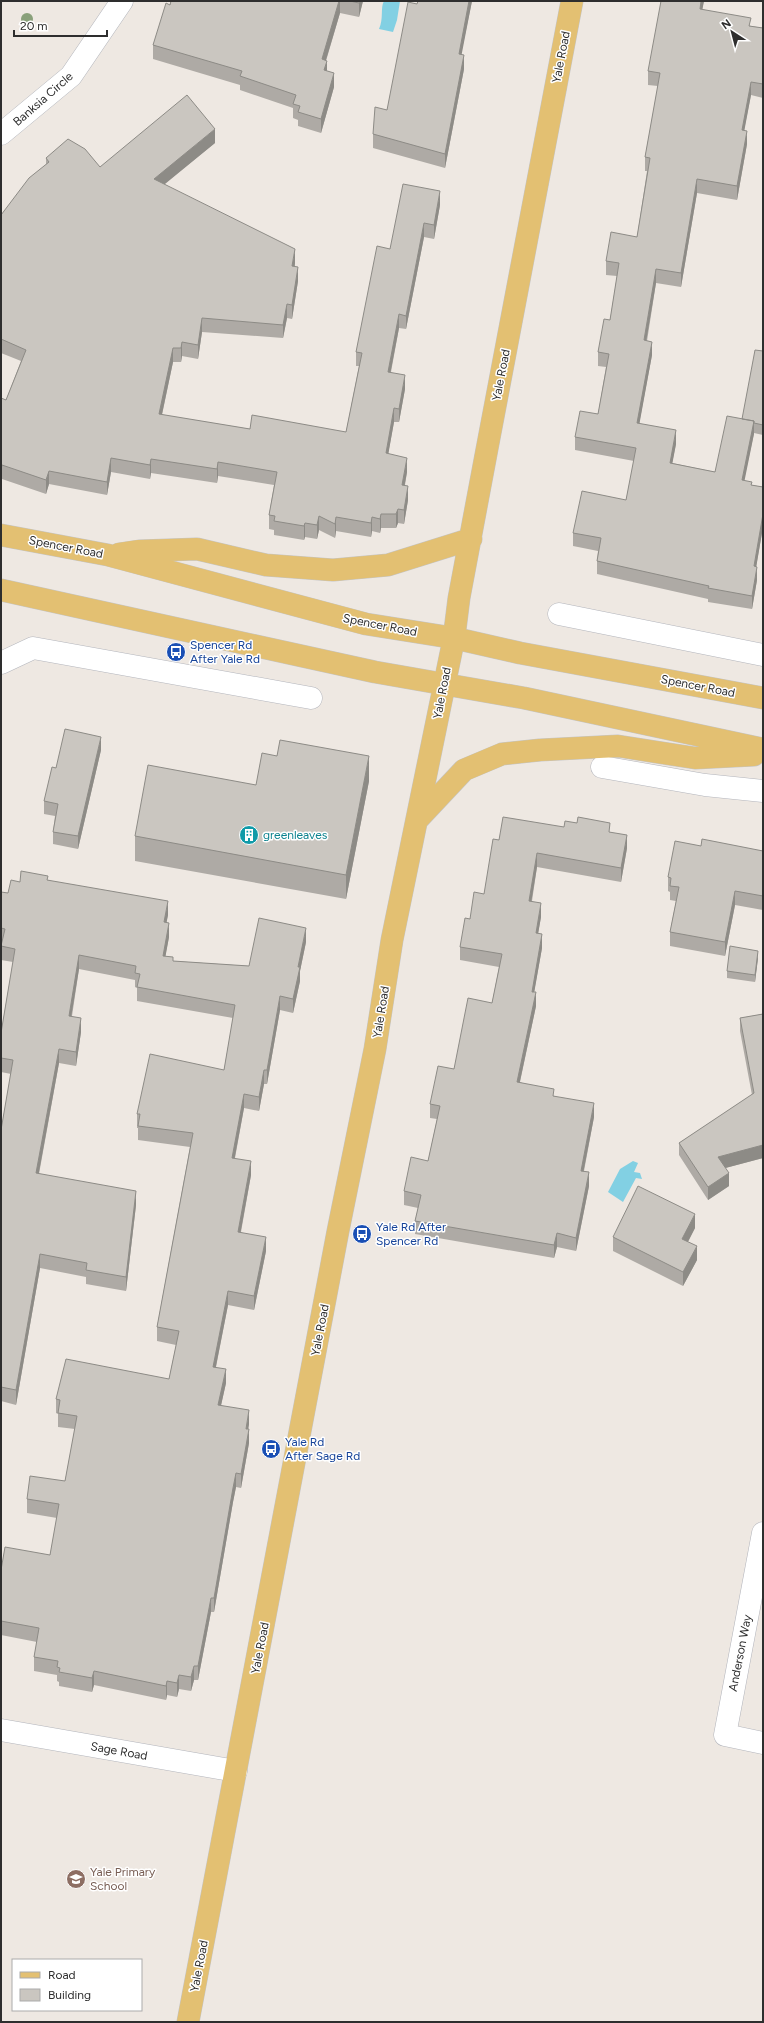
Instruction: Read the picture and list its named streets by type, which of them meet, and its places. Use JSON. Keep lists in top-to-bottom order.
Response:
{
  "streets": {
    "main road": ["Yale Road", "Spencer Road"],
    "street": ["Banksia Circle", "Anderson Way", "Sage Road"]
  },
  "crossings": [
    ["Yale Road", "Spencer Road"],
    ["Yale Road", "Sage Road"]
  ],
  "places": {
    "bus stop": ["Spencer Rd After Yale Rd", "Yale Rd After Spencer Rd", "Yale Rd After Sage Rd"],
    "building": ["greenleaves"],
    "school or university": ["Yale Primary School"]
  },
  "legend": ["Road", "Building"],
  "scale_bar": "20 m",
  "north": "top left"
}
